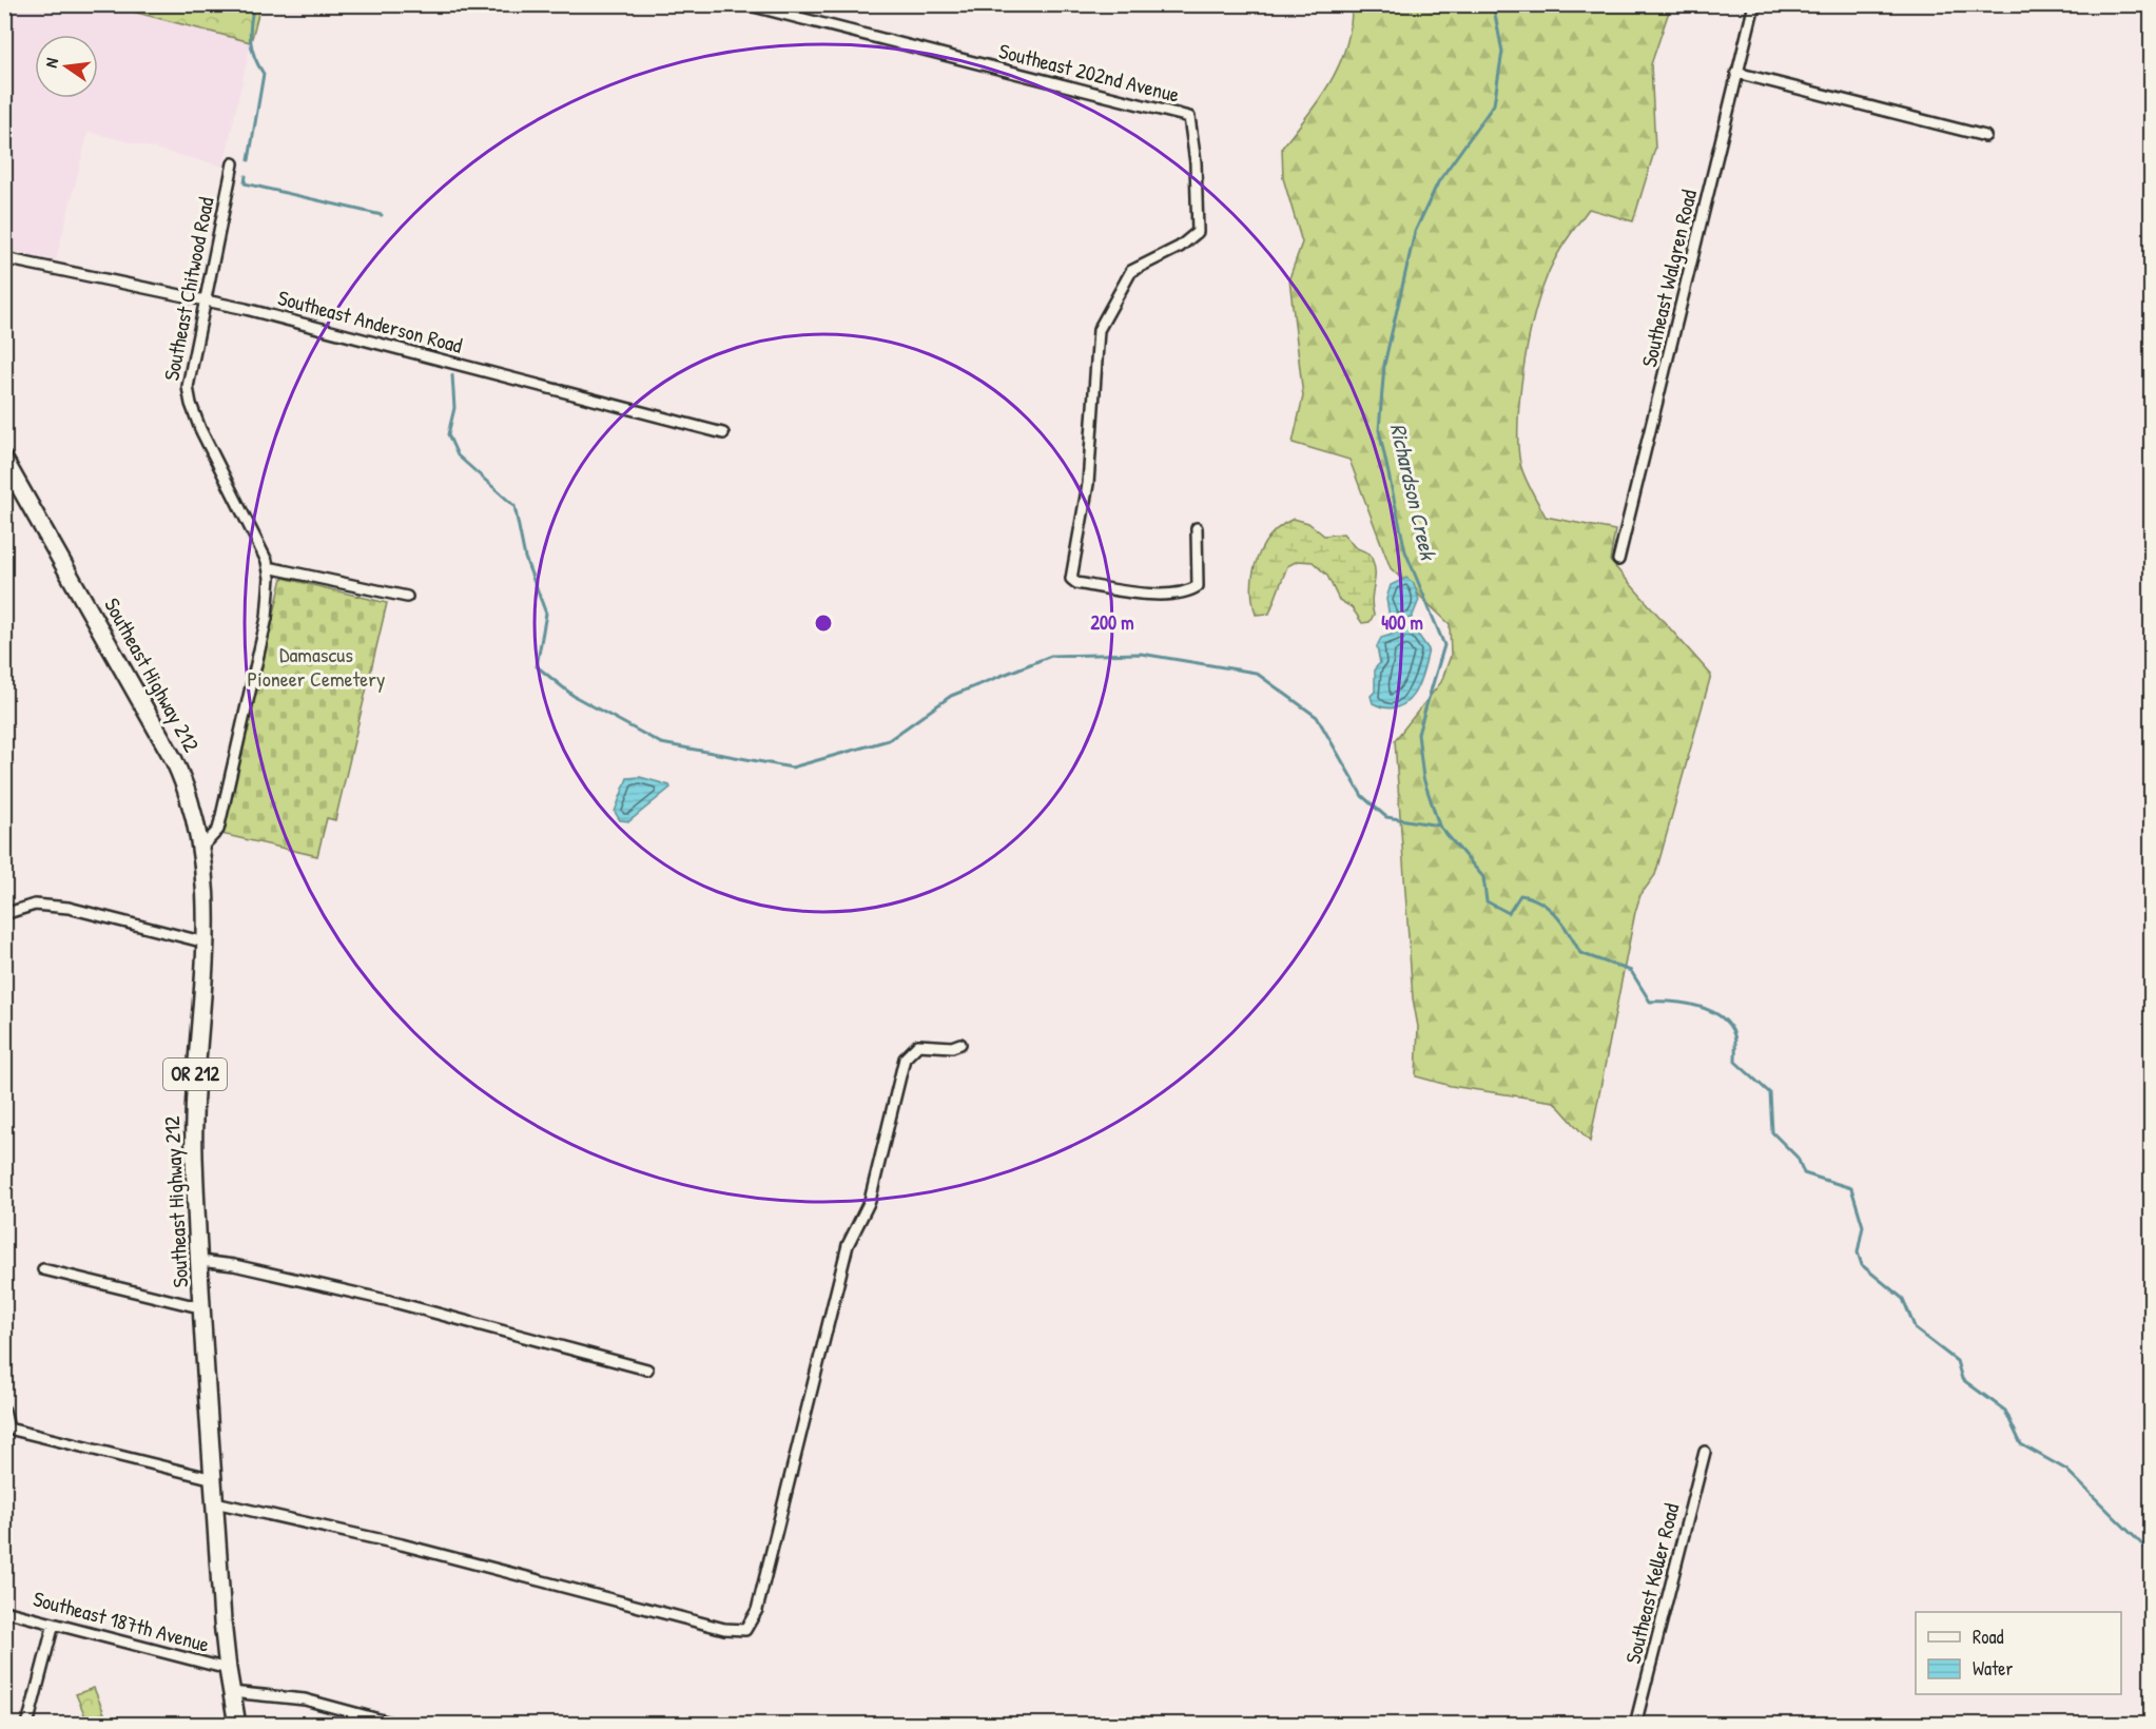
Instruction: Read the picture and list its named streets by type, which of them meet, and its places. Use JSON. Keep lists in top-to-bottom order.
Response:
{
  "streets": {
    "highway": ["Southeast Highway 212", "OR 212"],
    "street": [
      "Southeast 202nd Avenue",
      "Southeast Walgren Road",
      "Southeast Chitwood Road",
      "Southeast Anderson Road",
      "Southeast Keller Road",
      "Southeast 187th Avenue"
    ]
  },
  "crossings": [
    ["Southeast Chitwood Road", "Southeast Anderson Road"],
    ["Southeast Chitwood Road", "Southeast Highway 212"],
    ["Southeast Highway 212", "Southeast 187th Avenue"]
  ],
  "water": ["Richardson Creek"],
  "parks": ["Damascus Pioneer Cemetery"],
  "legend": ["Road", "Water"],
  "north": "left",
  "rings": ["200 m", "400 m"]
}
